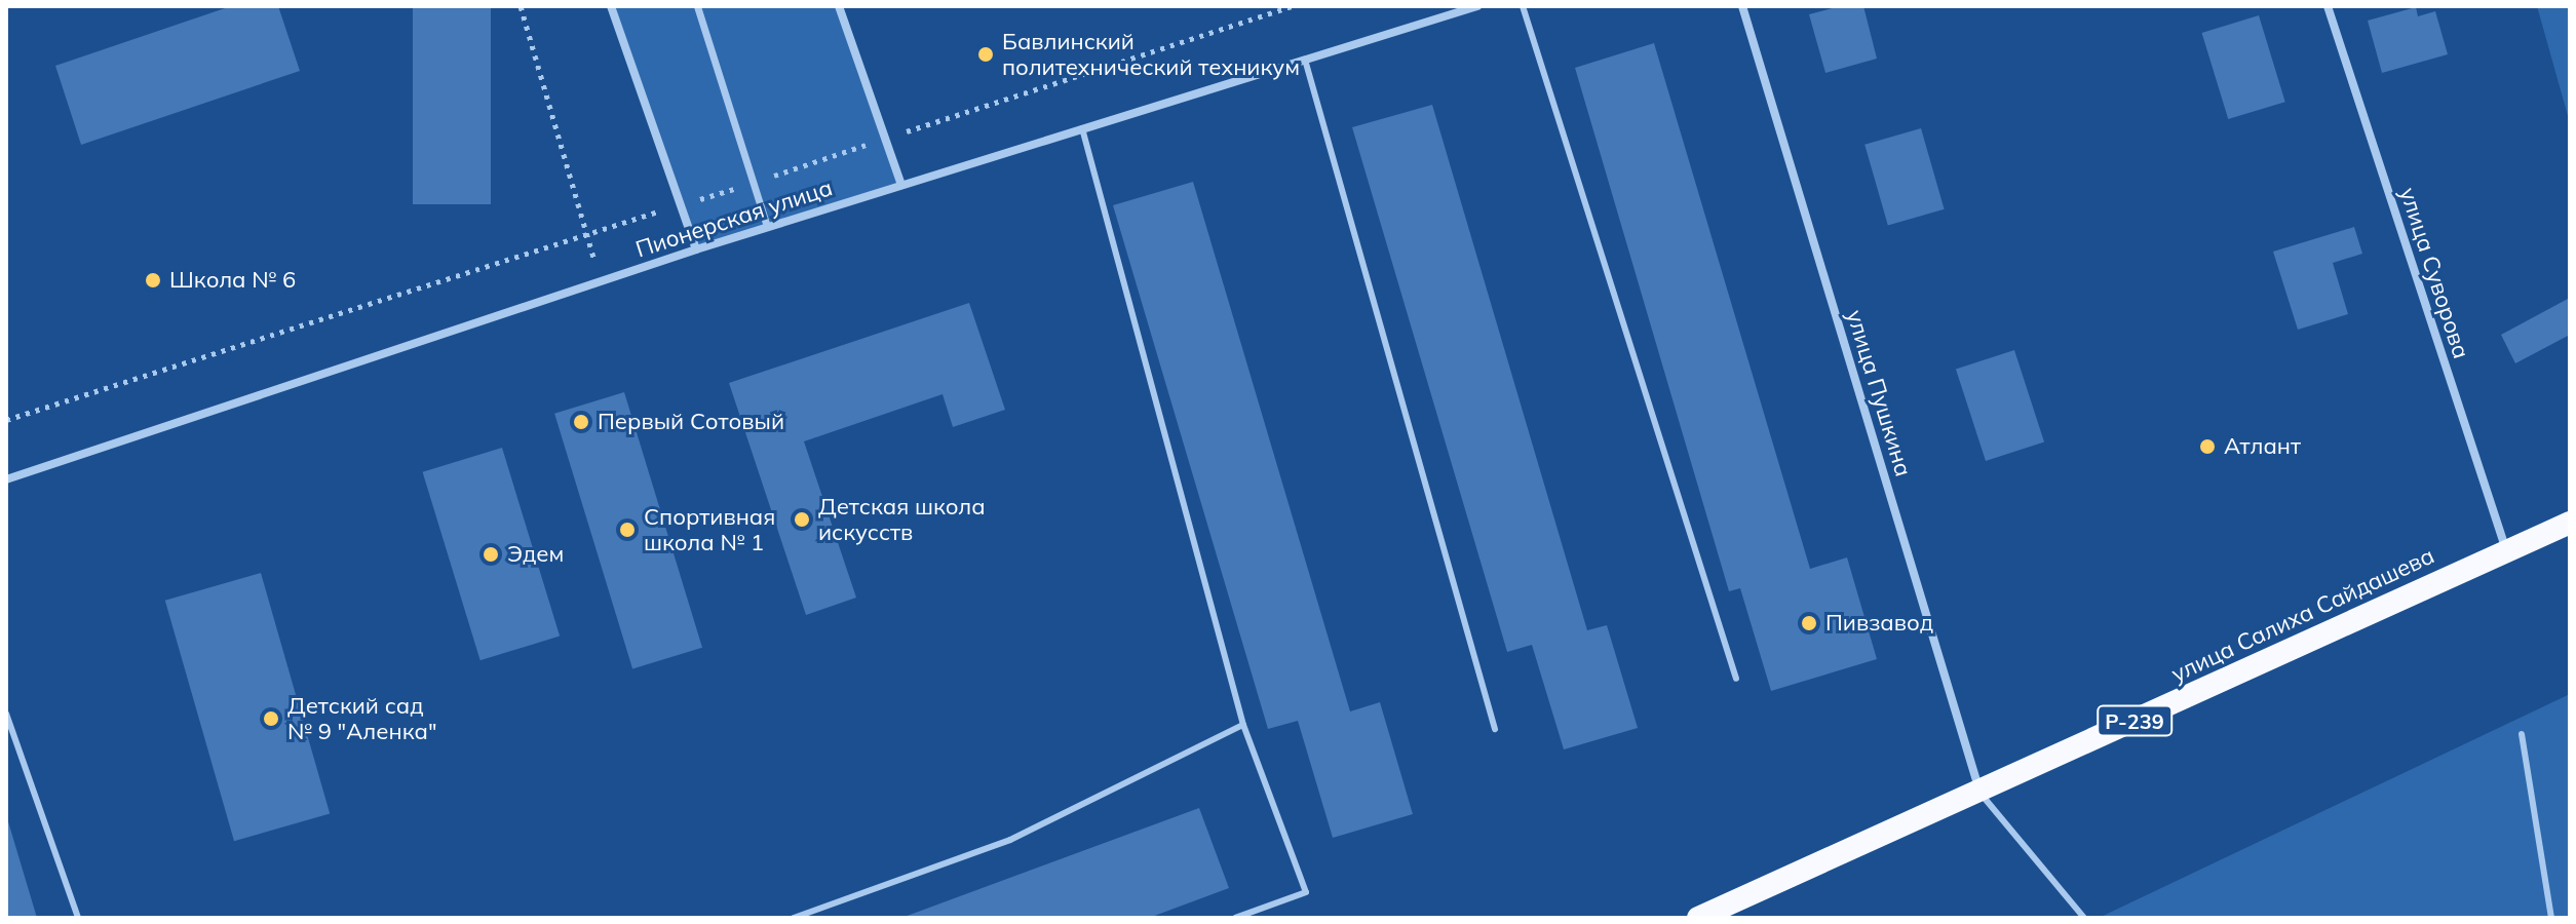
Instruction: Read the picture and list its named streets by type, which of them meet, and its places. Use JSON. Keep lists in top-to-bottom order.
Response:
{
  "streets": {
    "highway": ["улица Салиха Сайдашева", "Р-239"],
    "street": ["Пионерская улица", "улица Суворова", "улица Пушкина"]
  },
  "crossings": [
    ["улица Суворова", "улица Салиха Сайдашева"],
    ["улица Пушкина", "улица Салиха Сайдашева"]
  ],
  "places": [
    "Бавлинский политехнический техникум",
    "Школа № 6",
    "Первый Сотовый",
    "Атлант",
    "Детская школа искусств",
    "Спортивная школа № 1",
    "Эдем",
    "Пивзавод",
    "Детский сад № 9 \"Аленка\""
  ]
}
